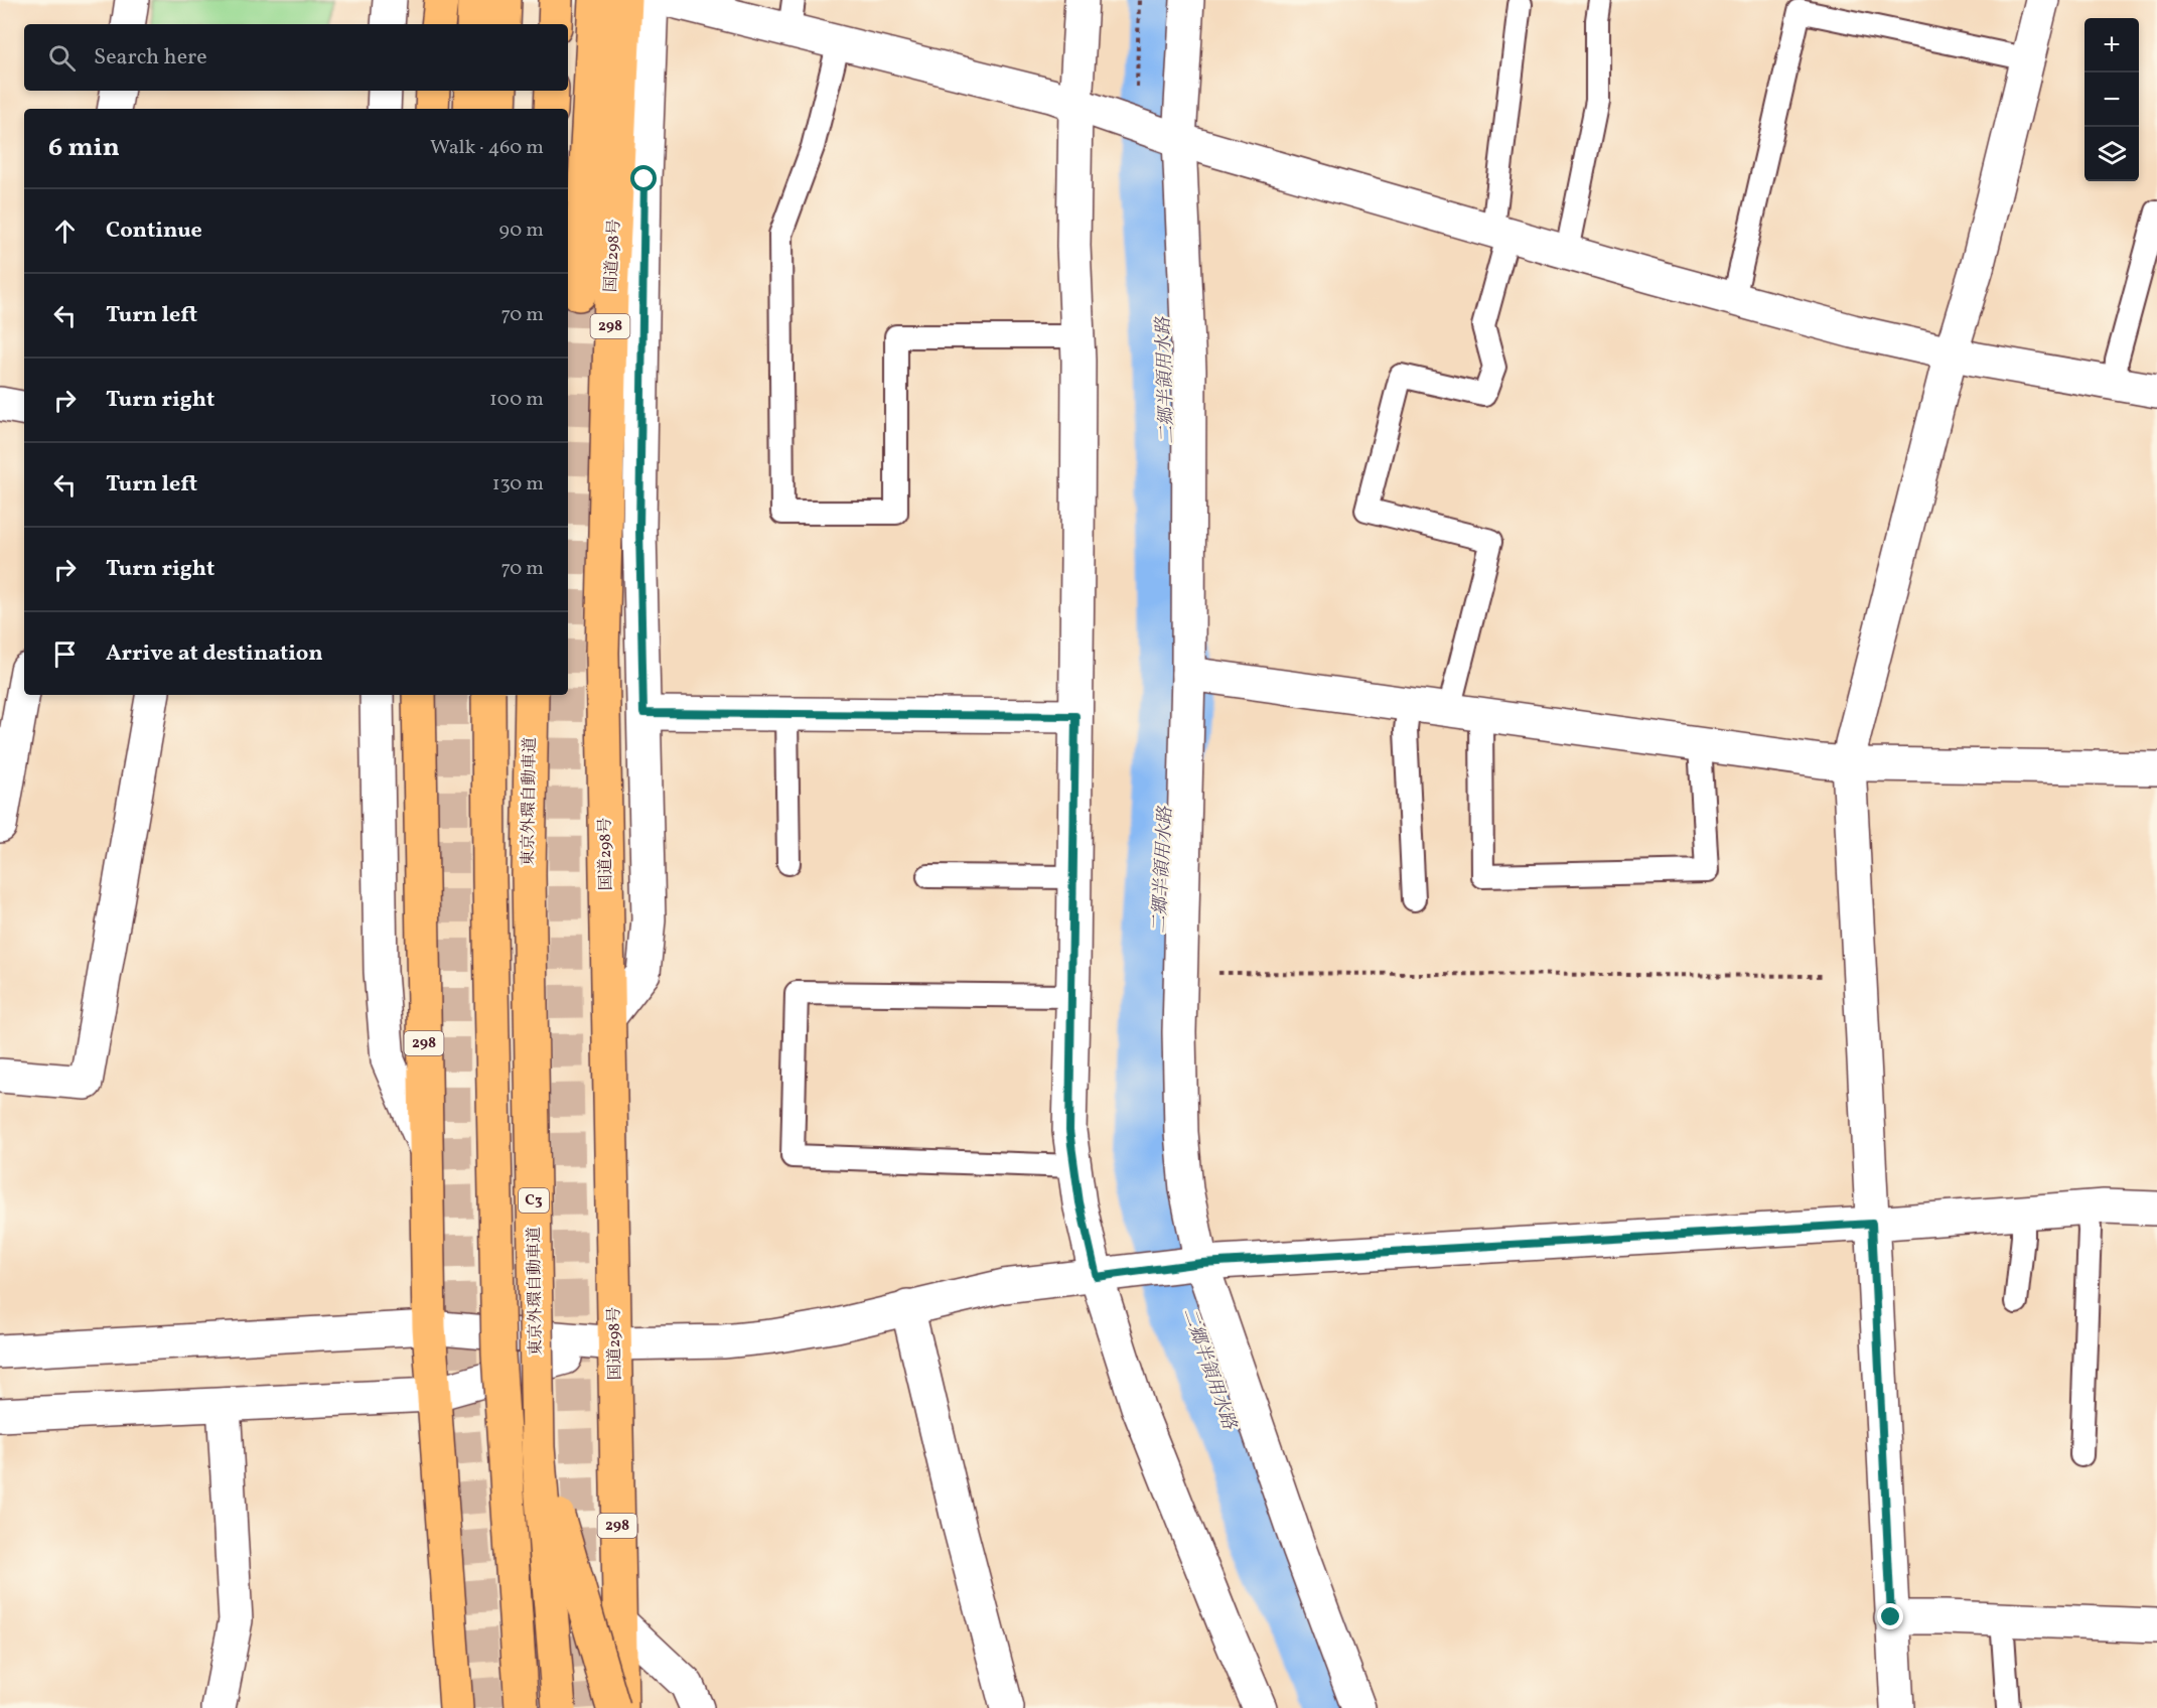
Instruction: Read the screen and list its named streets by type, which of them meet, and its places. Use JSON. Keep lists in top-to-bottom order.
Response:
{
  "streets": {
    "highway": [
      "国道298号",
      "298",
      "東京外環自動車道",
      "C3"
    ]
  },
  "water": ["二郷半領用水路"],
  "page": {
    "map_buttons": ["+", "−"],
    "search": "Search here",
    "heading": ["6 min", "Walk · 460 m"],
    "list": [
      ["Continue", "90 m"],
      ["Turn left", "70 m"],
      ["Turn right", "100 m"],
      ["Turn left", "130 m"],
      ["Turn right", "70 m"],
      "Arrive at destination"
    ]
  }
}
